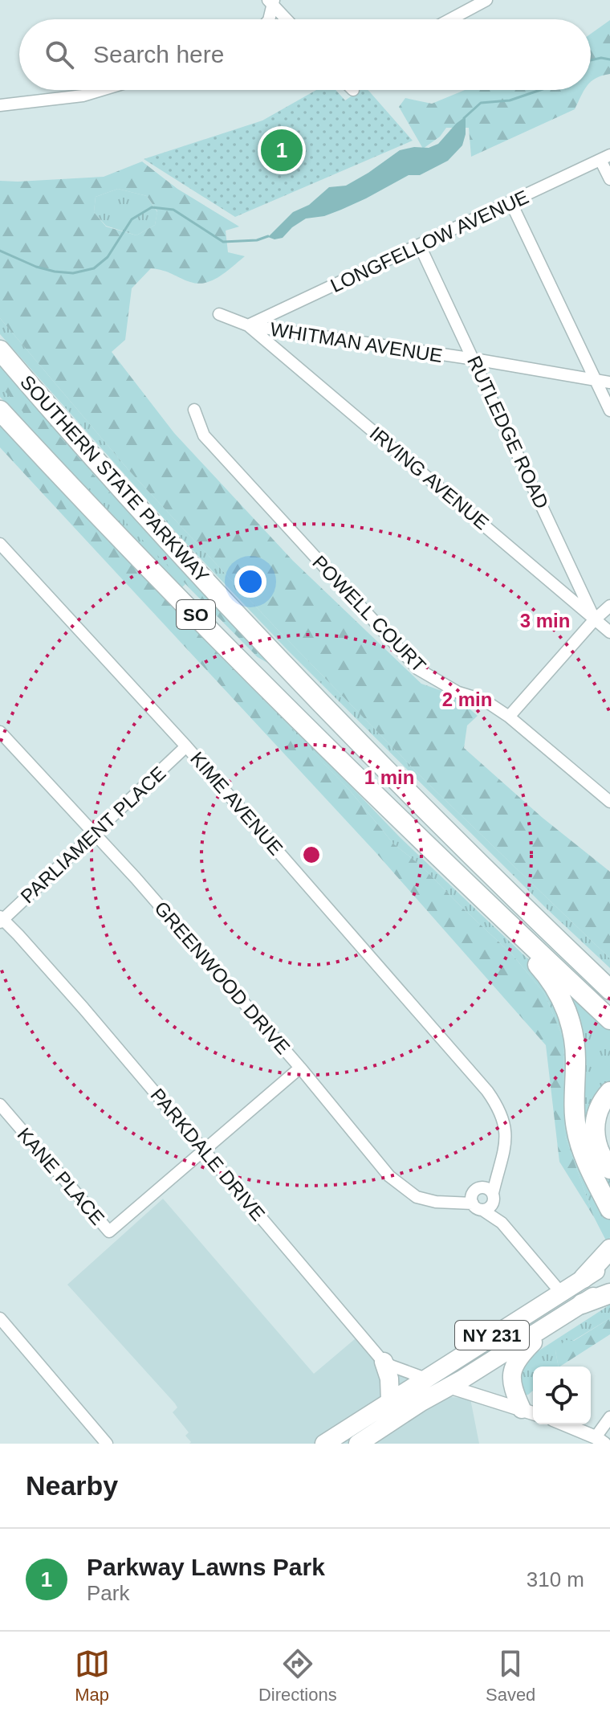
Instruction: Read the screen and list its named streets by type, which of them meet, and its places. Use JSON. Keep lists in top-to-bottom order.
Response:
{
  "streets": {
    "highway": ["SOUTHERN STATE PARKWAY", "SO"],
    "main road": ["NY 231"],
    "street": [
      "LONGFELLOW AVENUE",
      "WHITMAN AVENUE",
      "RUTLEDGE ROAD",
      "IRVING AVENUE",
      "POWELL COURT",
      "KIME AVENUE",
      "PARLIAMENT PLACE",
      "GREENWOOD DRIVE",
      "PARKDALE DRIVE",
      "KANE PLACE"
    ]
  },
  "crossings": [
    ["LONGFELLOW AVENUE", "WHITMAN AVENUE"],
    ["LONGFELLOW AVENUE", "RUTLEDGE ROAD"],
    ["LONGFELLOW AVENUE", "IRVING AVENUE"],
    ["WHITMAN AVENUE", "RUTLEDGE ROAD"],
    ["WHITMAN AVENUE", "IRVING AVENUE"],
    ["RUTLEDGE ROAD", "IRVING AVENUE"],
    ["KIME AVENUE", "PARLIAMENT PLACE"],
    ["KIME AVENUE", "GREENWOOD DRIVE"],
    ["PARLIAMENT PLACE", "GREENWOOD DRIVE"],
    ["PARLIAMENT PLACE", "PARKDALE DRIVE"],
    ["GREENWOOD DRIVE", "KANE PLACE"],
    ["PARKDALE DRIVE", "KANE PLACE"],
    ["PARKDALE DRIVE", "NY 231"]
  ],
  "page": {
    "search": "Search here",
    "pins": "1",
    "heading": "Nearby",
    "list": [
      {
        "mark": "1",
        "name": "Parkway Lawns Park",
        "note": "Park",
        "value": "310 m"
      }
    ],
    "nav": ["Map", "Directions", "Saved"]
  },
  "rings": ["3 min", "2 min", "1 min"]
}
